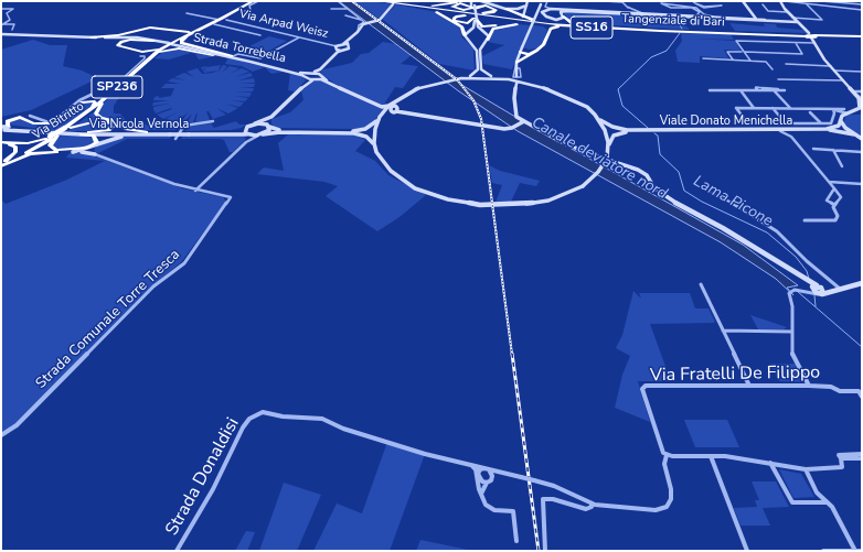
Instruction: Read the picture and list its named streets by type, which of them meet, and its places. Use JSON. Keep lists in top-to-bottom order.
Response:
{
  "streets": {
    "highway": [
      "Tangenziale di Bari",
      "SS16",
      "SP236",
      "Via Bitritto"
    ],
    "main road": ["Strada Torrebella", "Viale Donato Menichella", "Via Nicola Vernola"],
    "street": [
      "Via Arpad Weisz",
      "Strada Comunale Torre Tresca",
      "Via Fratelli De Filippo",
      "Strada Donaldisi"
    ]
  },
  "crossings": [
    ["Tangenziale di Bari", "SS16"],
    ["Via Arpad Weisz", "Via Bitritto"],
    ["Strada Torrebella", "Via Bitritto"]
  ],
  "water": ["Canale deviatore nord", "Lama Picone"]
}
